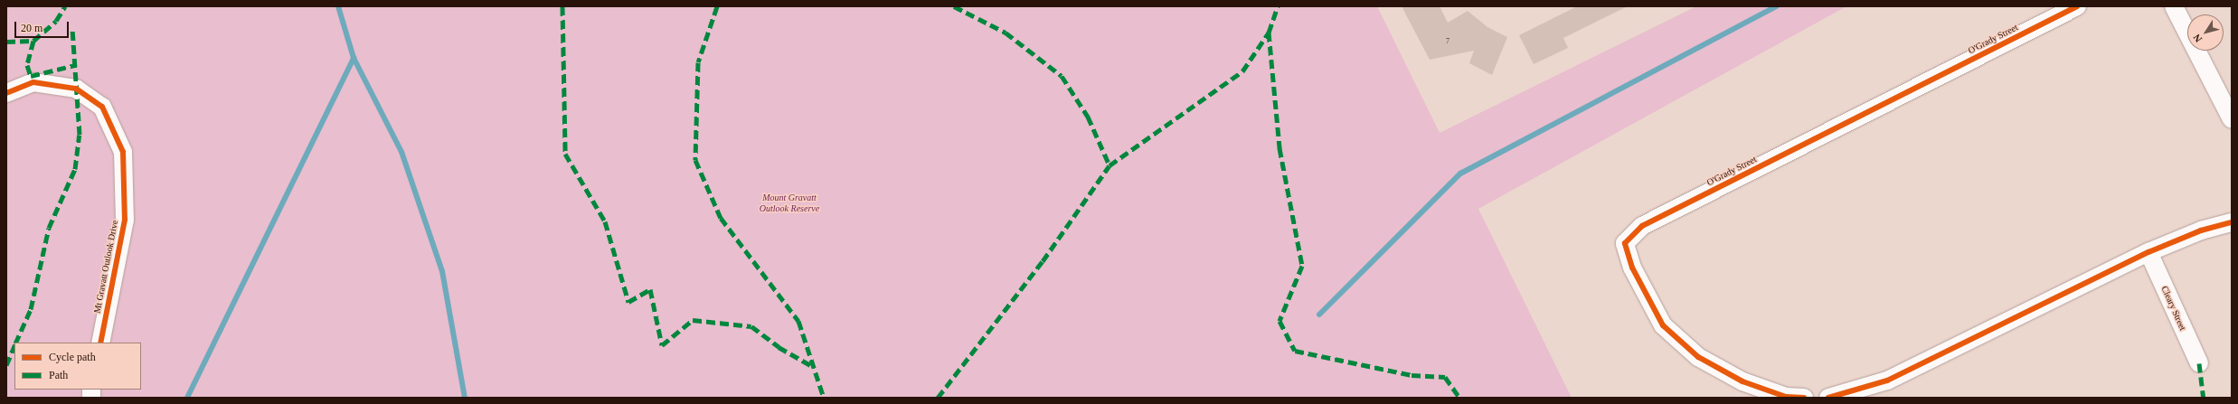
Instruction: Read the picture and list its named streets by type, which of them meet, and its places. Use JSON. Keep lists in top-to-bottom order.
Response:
{
  "streets": {
    "street": ["O'Grady Street", "Mt Gravatt Outlook Drive", "Cleary Street"]
  },
  "parks": ["Mount Gravatt Outlook Reserve"],
  "house_numbers": ["7"],
  "legend": ["Cycle path", "Path"],
  "scale_bar": "20 m",
  "north": "bottom left"
}
